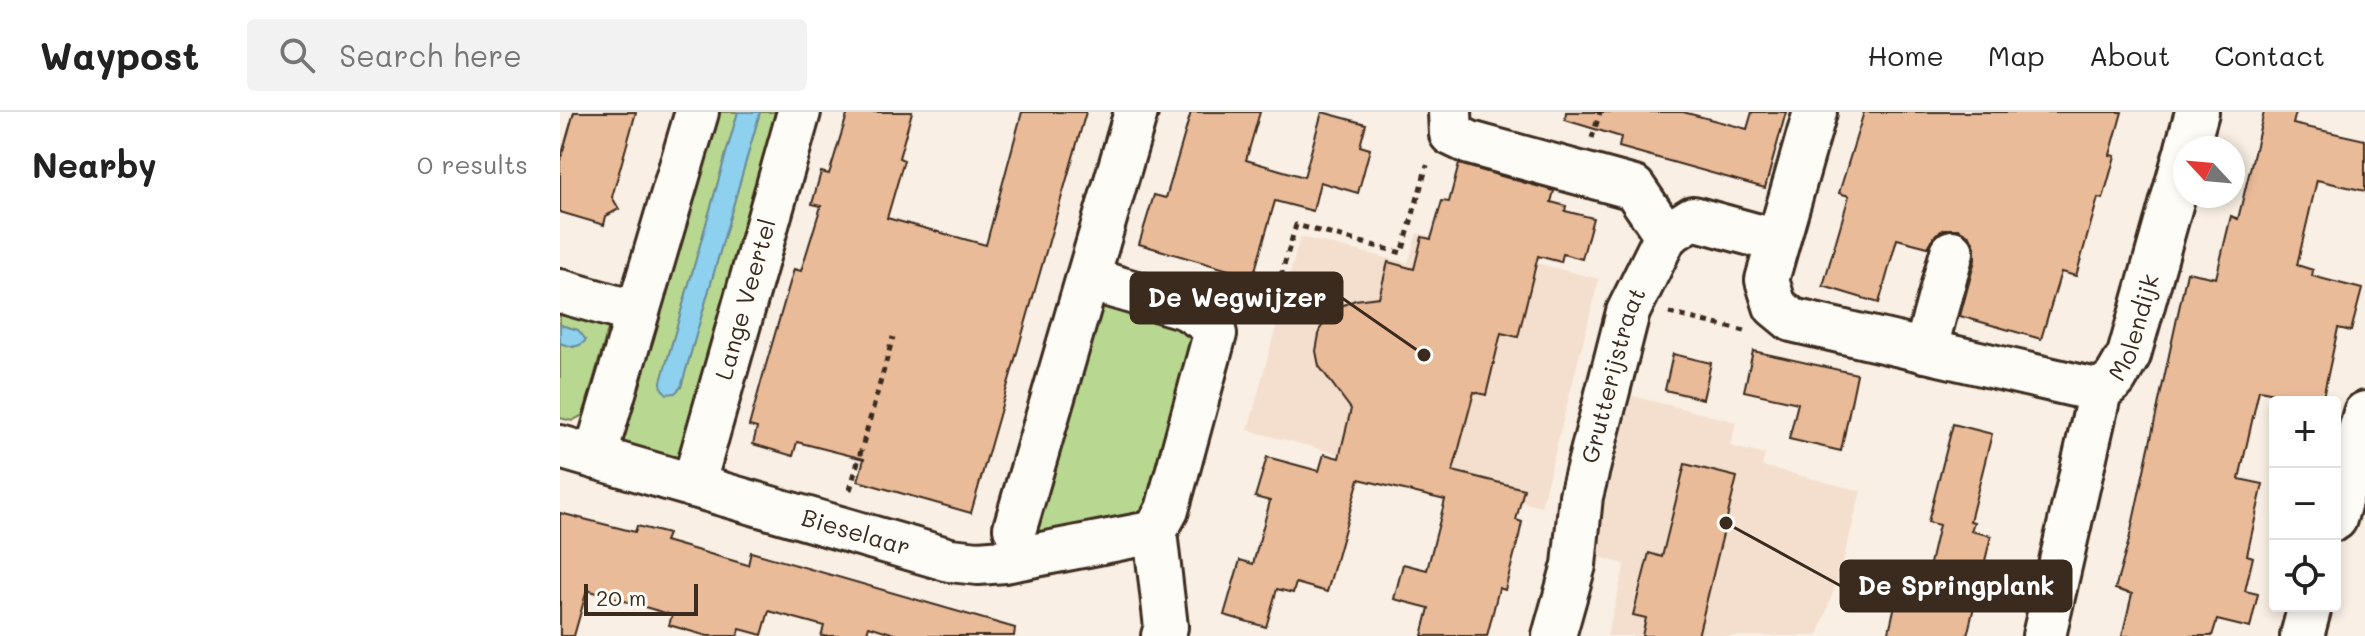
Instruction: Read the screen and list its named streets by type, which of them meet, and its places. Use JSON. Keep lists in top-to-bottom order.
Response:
{
  "streets": {
    "street": [
      "Lange Veertel",
      "Molendijk",
      "Grutterijstraat",
      "Bieselaar"
    ]
  },
  "crossings": [
    ["Lange Veertel", "Bieselaar"]
  ],
  "places": ["De Wegwijzer", "De Springplank"],
  "scale_bar": "20 m",
  "north": "top left",
  "page": {
    "header": "Waypost",
    "search": "Search here",
    "nav": [
      "Home",
      "Map",
      "About",
      "Contact"
    ],
    "heading": ["Nearby", "0 results"],
    "map_buttons": ["+", "−"],
    "scale": "20 m"
  }
}
